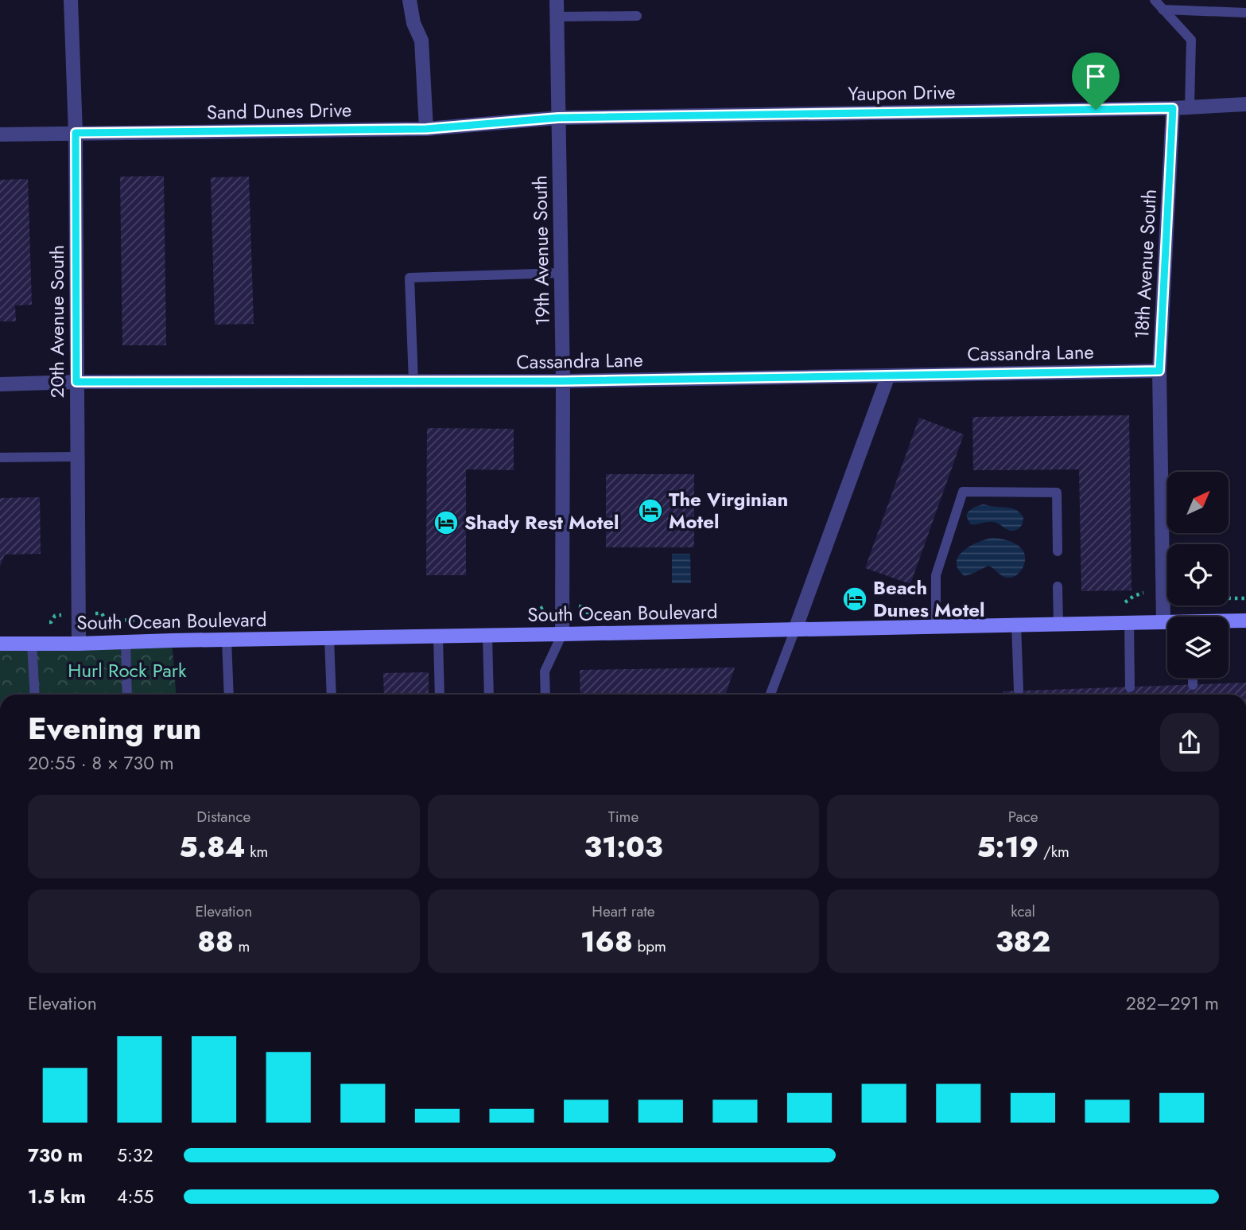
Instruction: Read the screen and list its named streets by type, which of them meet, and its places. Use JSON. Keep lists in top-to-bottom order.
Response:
{
  "streets": {
    "main road": ["South Ocean Boulevard"],
    "street": [
      "Yaupon Drive",
      "Sand Dunes Drive",
      "19th Avenue South",
      "18th Avenue South",
      "20th Avenue South",
      "Cassandra Lane"
    ]
  },
  "crossings": [
    ["Yaupon Drive", "Sand Dunes Drive"],
    ["Yaupon Drive", "19th Avenue South"],
    ["Yaupon Drive", "18th Avenue South"],
    ["Sand Dunes Drive", "19th Avenue South"],
    ["Sand Dunes Drive", "20th Avenue South"],
    ["19th Avenue South", "Cassandra Lane"],
    ["19th Avenue South", "South Ocean Boulevard"],
    ["18th Avenue South", "Cassandra Lane"],
    ["18th Avenue South", "South Ocean Boulevard"],
    ["20th Avenue South", "Cassandra Lane"],
    ["20th Avenue South", "South Ocean Boulevard"]
  ],
  "parks": ["Hurl Rock Park"],
  "places": {
    "hotel": ["The Virginian Motel", "Shady Rest Motel", "Beach Dunes Motel"]
  },
  "north": "top right",
  "page": {
    "heading": ["Evening run", "20:55 · 8 × 730 m"],
    "stats": [
      ["Distance", "5.84 km"],
      ["Time", "31:03"],
      ["Pace", "5:19 /km"],
      ["Elevation", "88 m"],
      ["Heart rate", "168 bpm"],
      ["kcal", "382"]
    ],
    "chart": ["Elevation", "282–291 m"],
    "list": [
      {
        "name": "730 m",
        "note": "5:32"
      },
      {
        "name": "1.5 km",
        "note": "4:55"
      }
    ]
  }
}
